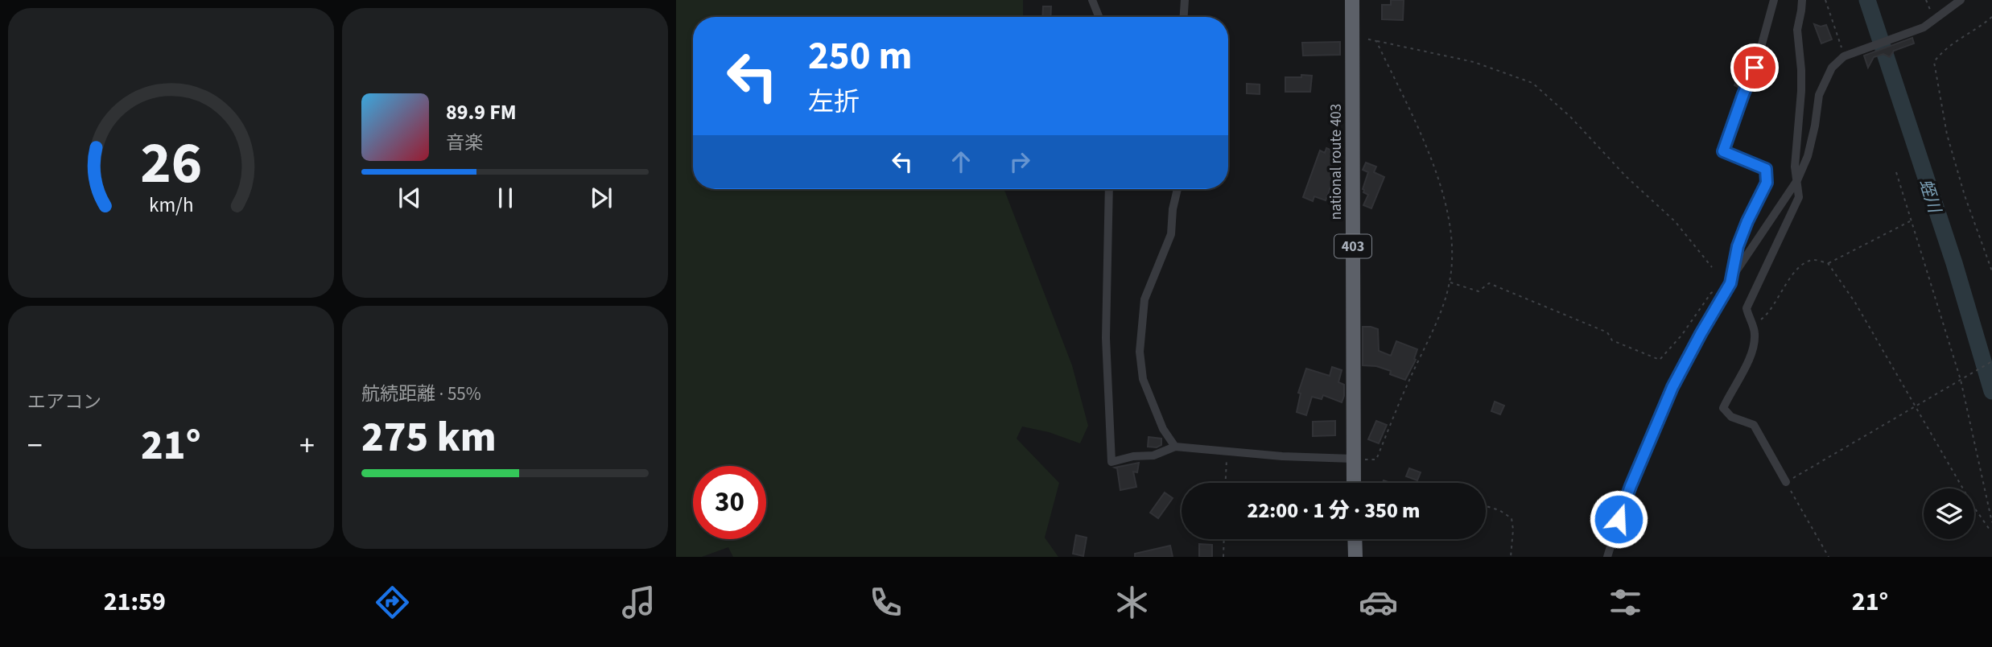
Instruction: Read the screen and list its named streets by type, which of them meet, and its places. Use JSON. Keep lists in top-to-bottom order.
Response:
{
  "streets": {
    "highway": ["national route 403", "403"]
  },
  "water": ["蛭川"],
  "page": {
    "turn": ["250 m", "左折"],
    "song": ["89.9 FM", "音楽"],
    "tile": [
      "エアコン",
      ["航続距離 · 55%", "275 km"]
    ],
    "heat": ["−", "21°", "+"],
    "limit": "30",
    "trip": "22:00 · 1 分 · 350 m",
    "tabs": ["21:59", "21°"],
    "gauge": ["26", "km/h"]
  }
}
